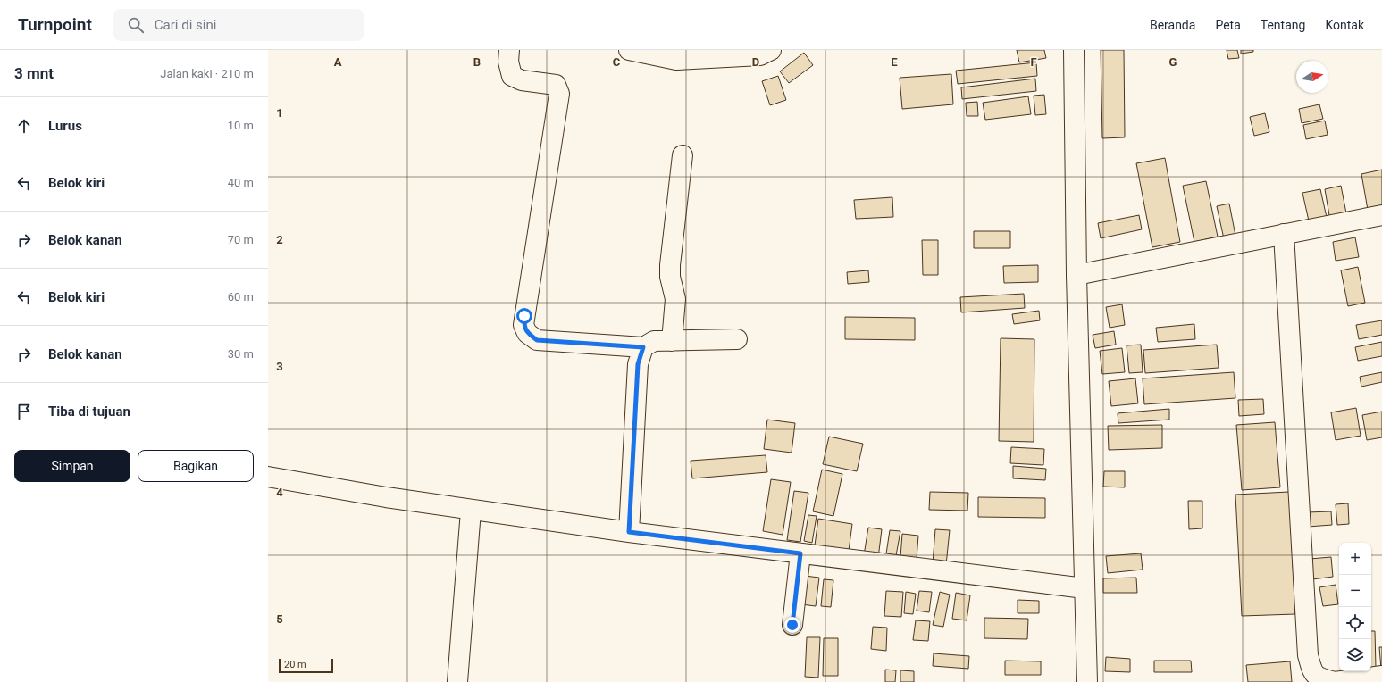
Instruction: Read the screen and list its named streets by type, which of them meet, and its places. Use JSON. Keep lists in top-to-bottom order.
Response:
{
  "scale_bar": "20 m",
  "north": "right",
  "page": {
    "header": "Turnpoint",
    "search": "Cari di sini",
    "nav": [
      "Beranda",
      "Peta",
      "Tentang",
      "Kontak"
    ],
    "heading": ["3 mnt", "Jalan kaki · 210 m"],
    "list": [
      ["Lurus", "10 m"],
      ["Belok kiri", "40 m"],
      ["Belok kanan", "70 m"],
      ["Belok kiri", "60 m"],
      ["Belok kanan", "30 m"],
      "Tiba di tujuan"
    ],
    "buttons": ["Simpan", "Bagikan"],
    "map_buttons": ["+", "−"],
    "scale": "20 m"
  },
  "grid": {
    "columns": [
      "A",
      "B",
      "C",
      "D",
      "E",
      "F",
      "G"
    ],
    "rows": [
      "1",
      "2",
      "3",
      "4",
      "5"
    ]
  }
}
